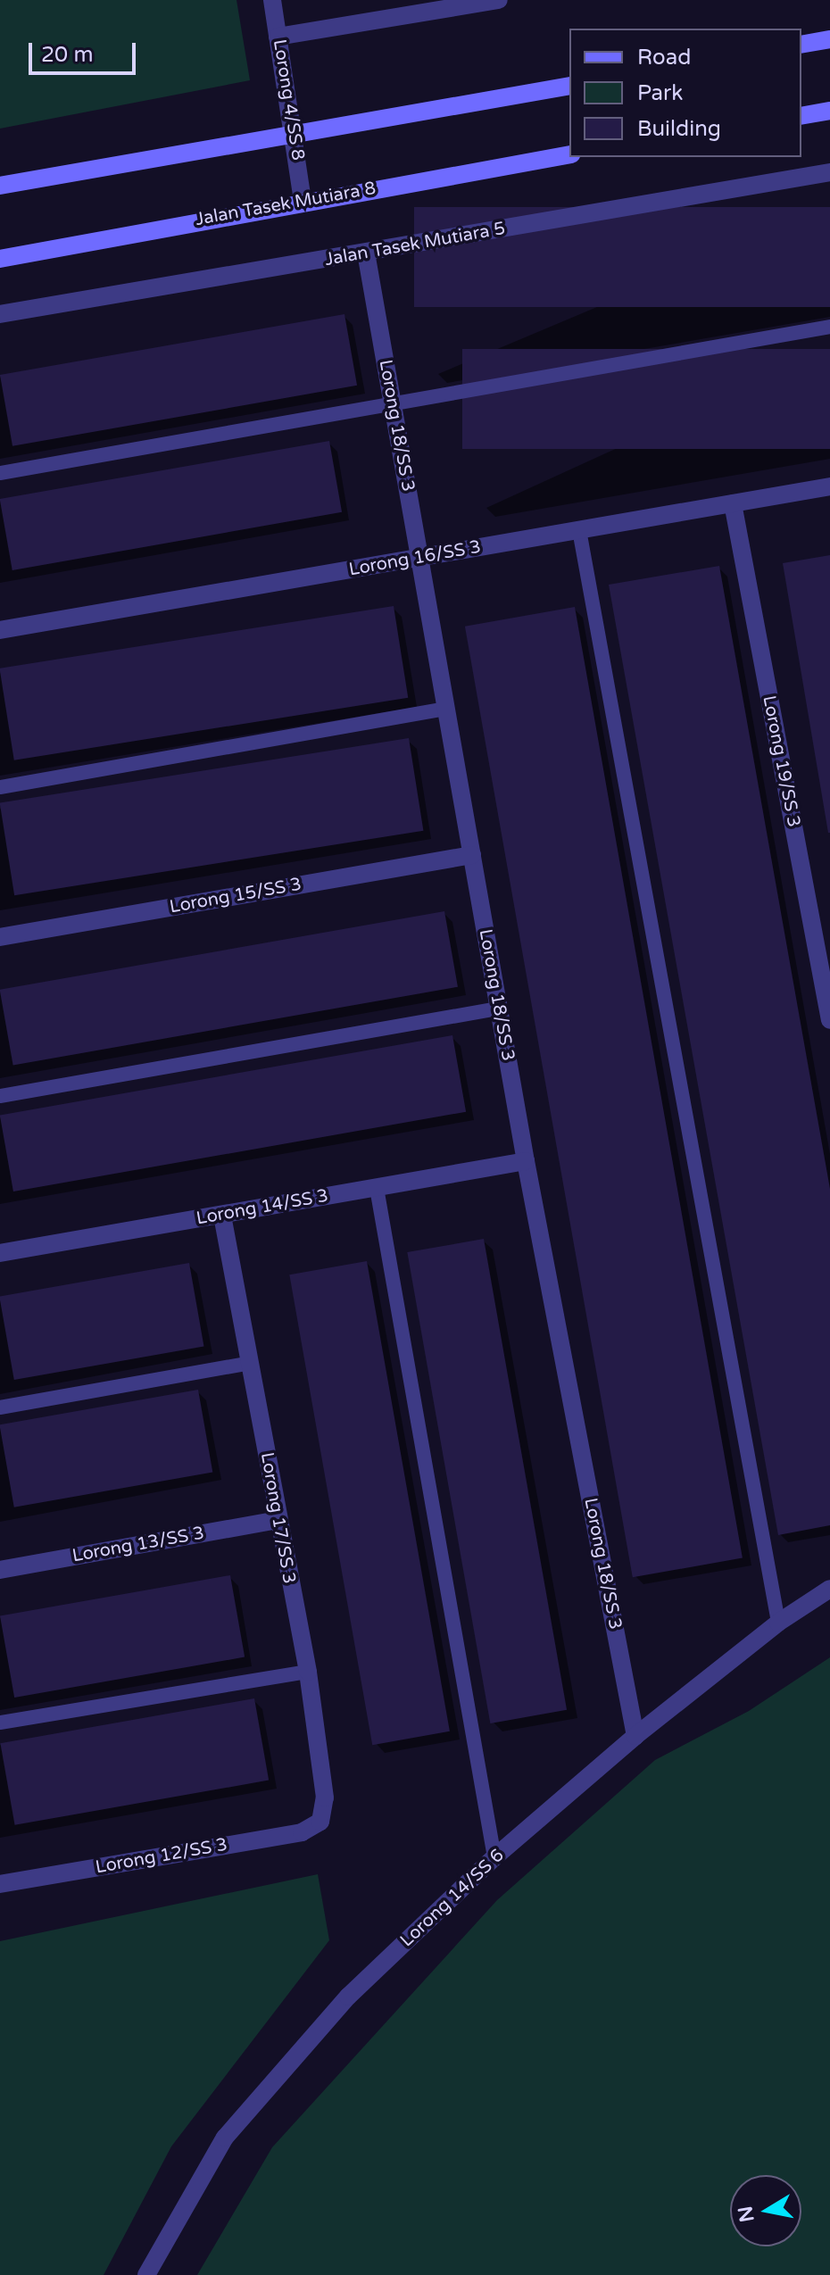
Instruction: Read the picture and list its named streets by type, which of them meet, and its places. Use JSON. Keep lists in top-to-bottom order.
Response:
{
  "streets": {
    "street": [
      "Lorong 4/SS 8",
      "Jalan Tasek Mutiara 8",
      "Jalan Tasek Mutiara 5",
      "Lorong 18/SS 3",
      "Lorong 16/SS 3",
      "Lorong 19/SS 3",
      "Lorong 15/SS 3",
      "Lorong 14/SS 3",
      "Lorong 17/SS 3",
      "Lorong 13/SS 3",
      "Lorong 12/SS 3",
      "Lorong 14/SS 6"
    ]
  },
  "crossings": [
    ["Lorong 4/SS 8", "Jalan Tasek Mutiara 8"],
    ["Jalan Tasek Mutiara 5", "Lorong 18/SS 3"],
    ["Lorong 18/SS 3", "Lorong 16/SS 3"],
    ["Lorong 18/SS 3", "Lorong 15/SS 3"],
    ["Lorong 18/SS 3", "Lorong 14/SS 3"],
    ["Lorong 18/SS 3", "Lorong 14/SS 6"],
    ["Lorong 16/SS 3", "Lorong 19/SS 3"],
    ["Lorong 14/SS 3", "Lorong 17/SS 3"],
    ["Lorong 17/SS 3", "Lorong 13/SS 3"],
    ["Lorong 17/SS 3", "Lorong 12/SS 3"]
  ],
  "legend": ["Road", "Park", "Building"],
  "scale_bar": "20 m",
  "north": "left"
}
